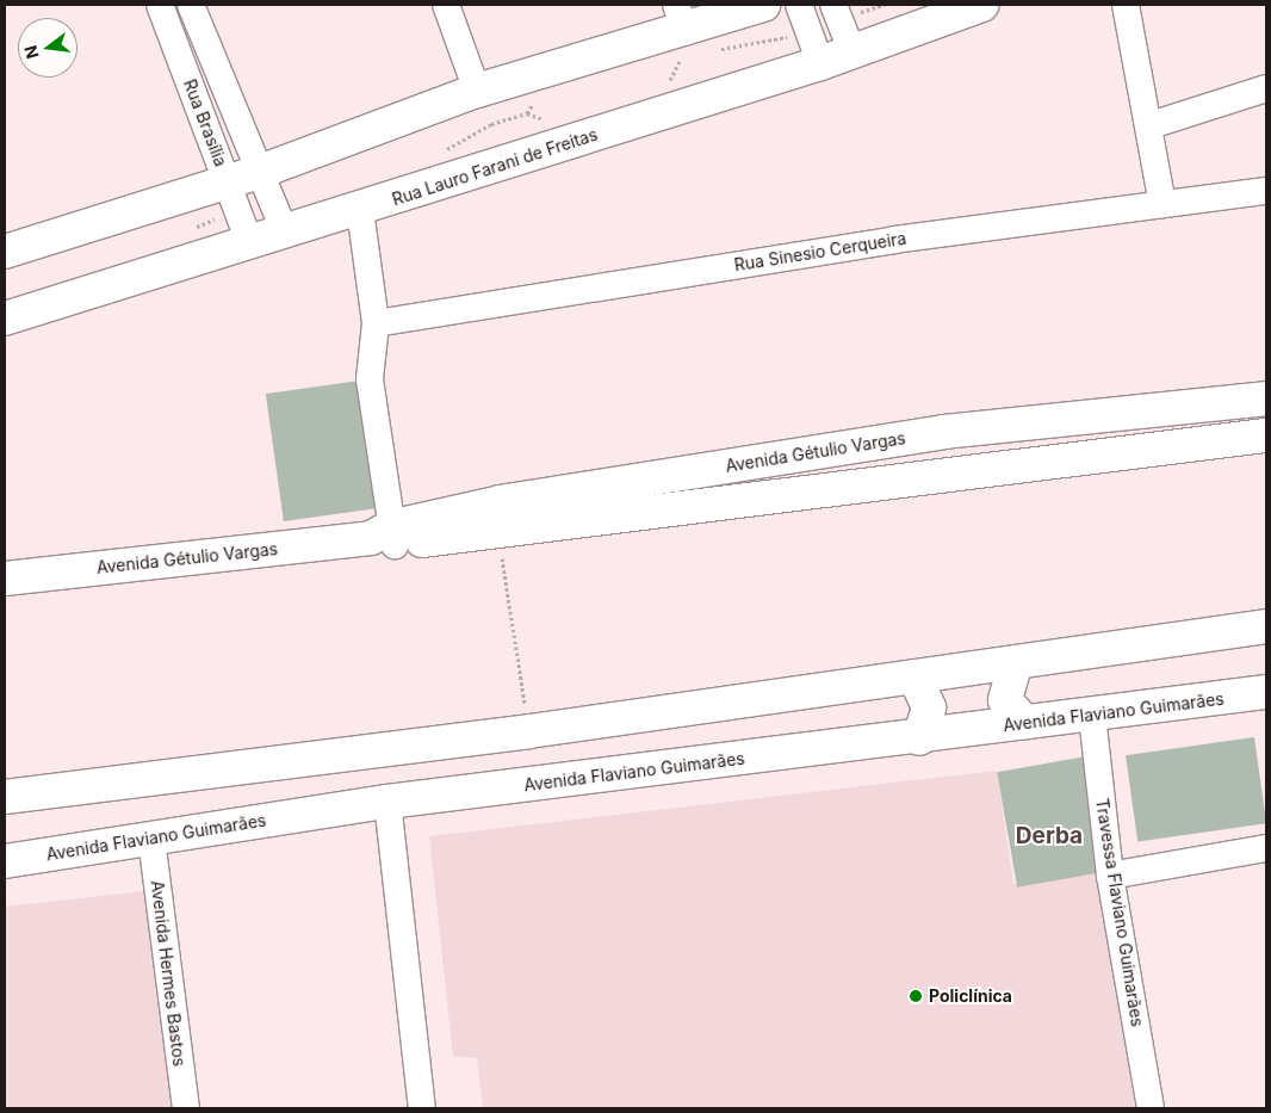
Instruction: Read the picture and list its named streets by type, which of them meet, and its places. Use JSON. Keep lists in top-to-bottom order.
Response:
{
  "streets": {
    "street": [
      "Rua Brasília",
      "Rua Lauro Farani de Freitas",
      "Rua Sinesio Cerqueira",
      "Avenida Gétulio Vargas",
      "Avenida Flaviano Guimarães",
      "Travessa Flaviano Guimarães",
      "Avenida Hermes Bastos"
    ]
  },
  "crossings": [
    ["Rua Brasília", "Rua Lauro Farani de Freitas"],
    ["Avenida Flaviano Guimarães", "Travessa Flaviano Guimarães"],
    ["Avenida Flaviano Guimarães", "Avenida Hermes Bastos"]
  ],
  "districts": ["Derba"],
  "places": ["Policlínica"],
  "north": "left"
}
